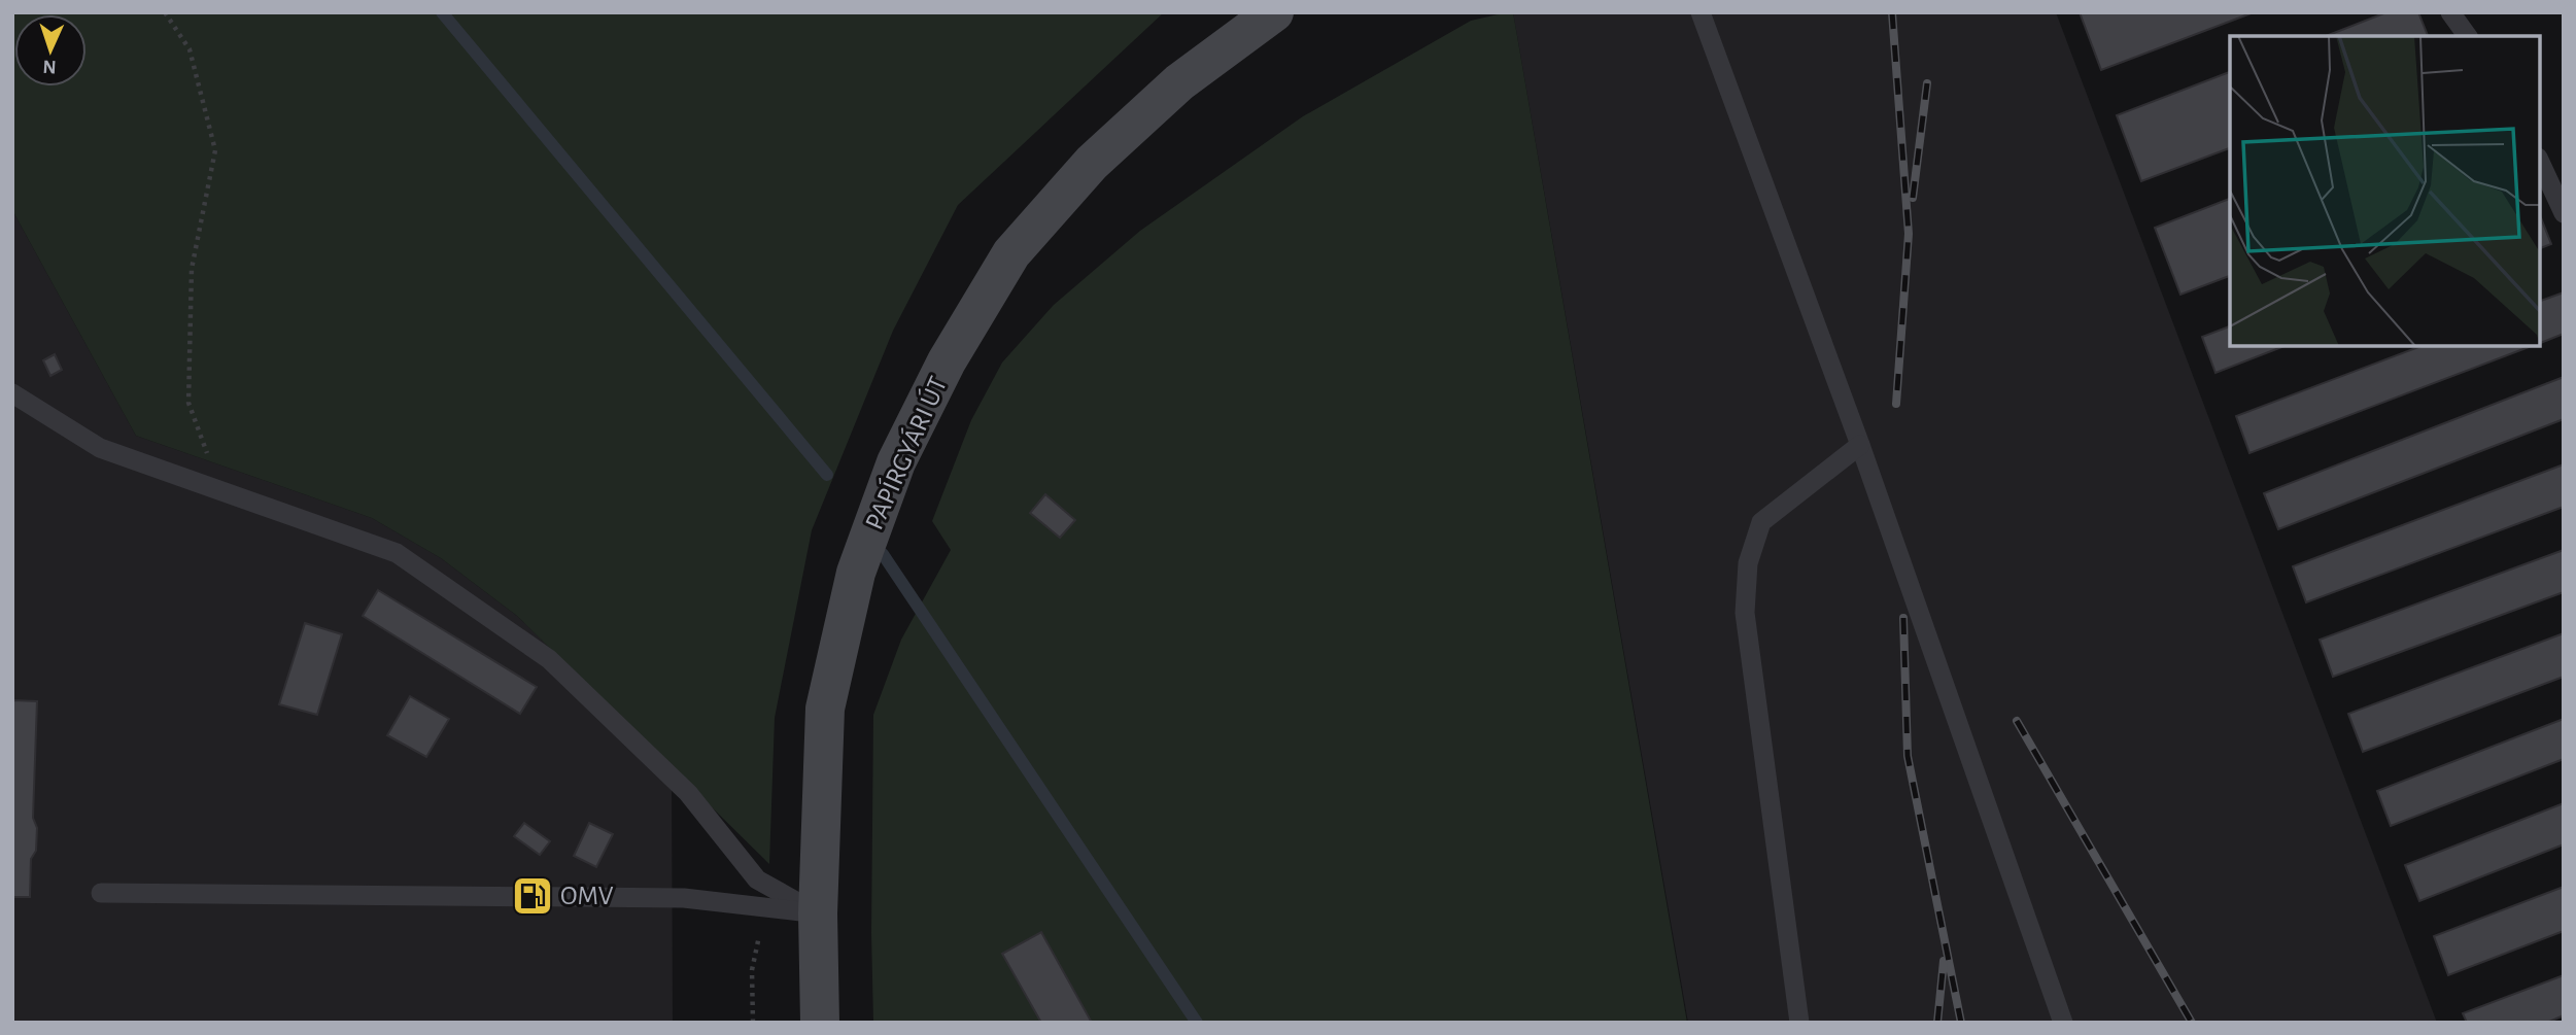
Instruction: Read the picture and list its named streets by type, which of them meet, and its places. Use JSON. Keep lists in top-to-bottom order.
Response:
{
  "streets": {
    "street": ["PAPÍRGYÁRI ÚT"]
  },
  "places": {
    "fuel station": ["OMV"]
  },
  "north": "bottom"
}
